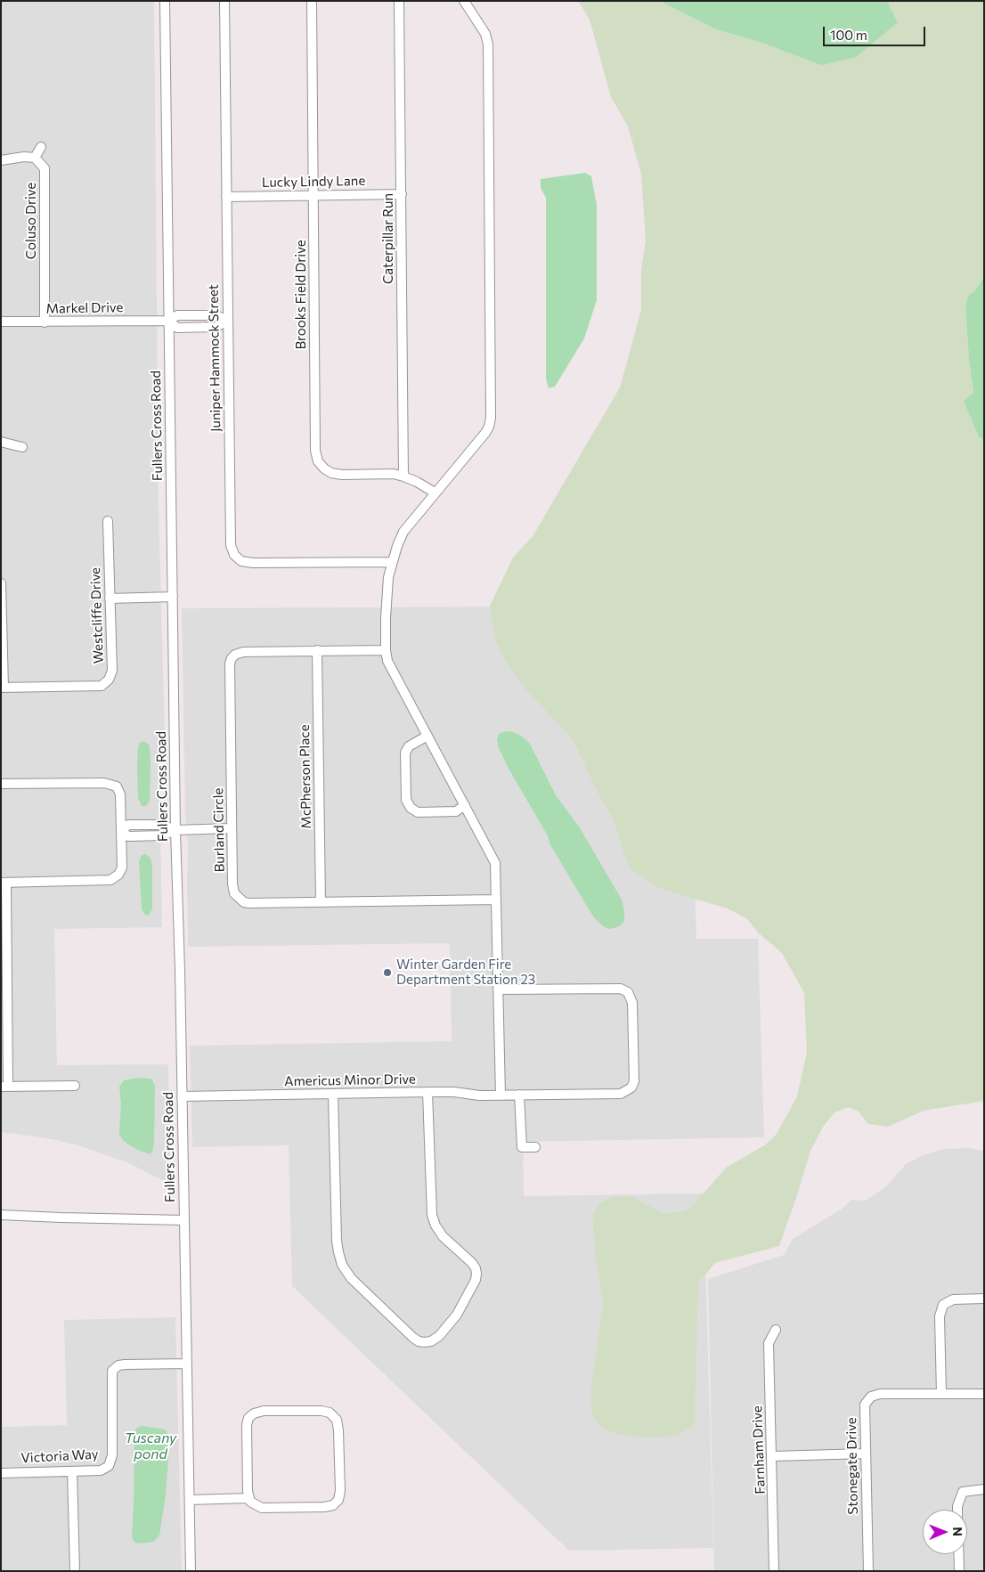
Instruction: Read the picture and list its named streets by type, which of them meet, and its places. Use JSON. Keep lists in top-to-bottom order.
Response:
{
  "streets": {
    "street": [
      "Lucky Lindy Lane",
      "Coluso Drive",
      "Caterpillar Run",
      "Brooks Field Drive",
      "Markel Drive",
      "Juniper Hammock Street",
      "Fullers Cross Road",
      "Westcliffe Drive",
      "McPherson Place",
      "Burland Circle",
      "Americus Minor Drive",
      "Farnham Drive",
      "Victoria Way",
      "Stonegate Drive"
    ]
  },
  "crossings": [
    ["Lucky Lindy Lane", "Caterpillar Run"],
    ["Lucky Lindy Lane", "Brooks Field Drive"],
    ["Lucky Lindy Lane", "Juniper Hammock Street"],
    ["Coluso Drive", "Markel Drive"],
    ["Caterpillar Run", "Brooks Field Drive"],
    ["Markel Drive", "Fullers Cross Road"],
    ["Fullers Cross Road", "Americus Minor Drive"],
    ["Fullers Cross Road", "Victoria Way"],
    ["McPherson Place", "Burland Circle"]
  ],
  "water": ["Tuscany pond"],
  "places": ["Winter Garden Fire Department Station 23"],
  "scale_bar": "100 m",
  "north": "right"
}
